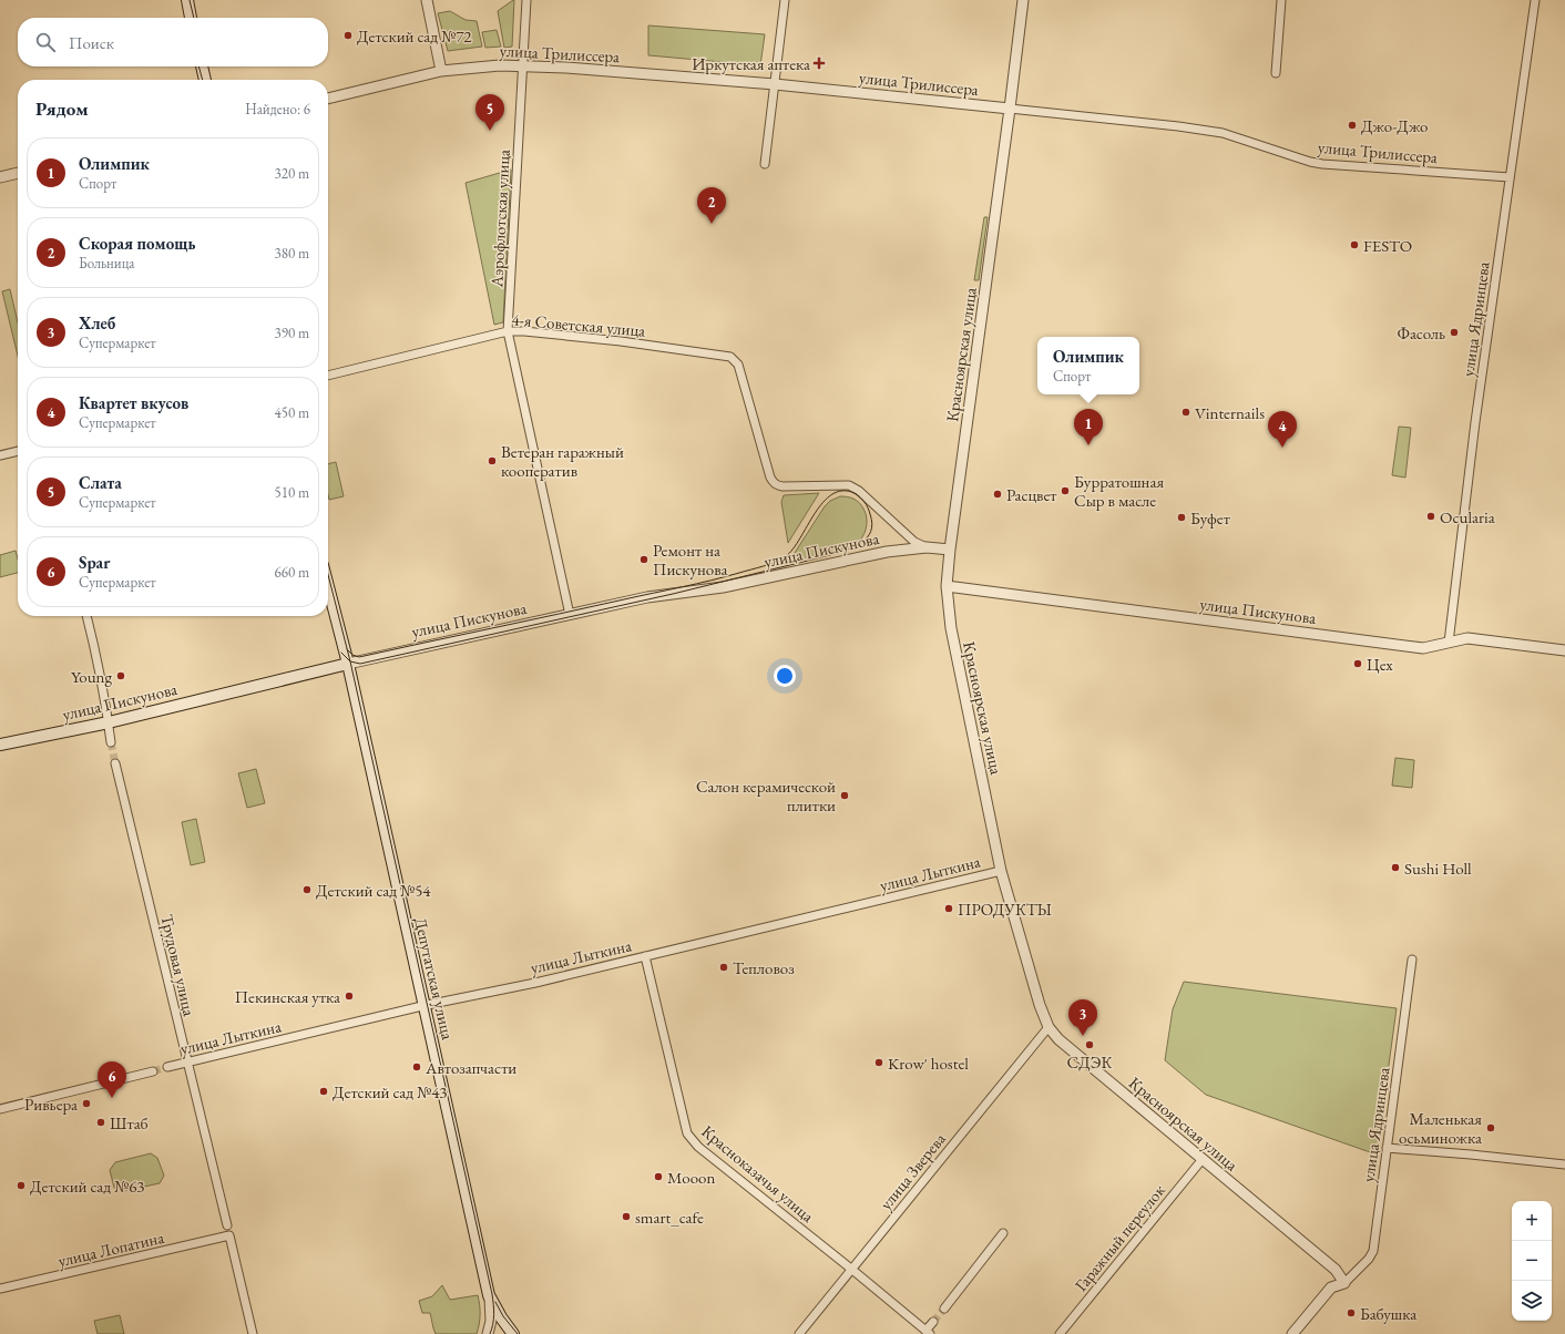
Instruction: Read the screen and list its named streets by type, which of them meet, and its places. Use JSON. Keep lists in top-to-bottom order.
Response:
{
  "streets": {
    "main road": ["улица Пискунова", "Депутатская улица"],
    "street": [
      "улица Трилиссера",
      "Аэрофлотская улица",
      "улица Ядринцева",
      "4-я Советская улица",
      "Красноярская улица",
      "улица Лыткина",
      "Трудовая улица",
      "улица Зверева",
      "Красноказачья улица",
      "Гаражный переулок",
      "улица Лопатина"
    ]
  },
  "crossings": [
    ["улица Трилиссера", "Аэрофлотская улица"],
    ["улица Трилиссера", "улица Ядринцева"],
    ["улица Трилиссера", "Красноярская улица"],
    ["Аэрофлотская улица", "4-я Советская улица"],
    ["улица Ядринцева", "Красноярская улица"],
    ["улица Ядринцева", "улица Пискунова"],
    ["4-я Советская улица", "улица Пискунова"],
    ["Красноярская улица", "улица Пискунова"],
    ["Красноярская улица", "улица Лыткина"],
    ["Красноярская улица", "улица Зверева"],
    ["Красноярская улица", "Гаражный переулок"],
    ["улица Пискунова", "Депутатская улица"],
    ["улица Лыткина", "Трудовая улица"],
    ["улица Лыткина", "Депутатская улица"],
    ["улица Лыткина", "Красноказачья улица"],
    ["улица Зверева", "Красноказачья улица"]
  ],
  "places": {
    "other": [
      "Детский сад №72",
      "Джо-Джо",
      "FESTO",
      "Фасоль",
      "Vinternails",
      "Ветеран гаражный кооператив",
      "Бурратошная Сыр в масле",
      "Расцвет",
      "Ocularia",
      "Буфет",
      "Ремонт на Пискунова",
      "Цех",
      "Young",
      "Салон керамической плитки",
      "Sushi Holl",
      "Детский сад №54",
      "ПРОДУКТЫ",
      "Тепловоз",
      "Пекинская утка",
      "СДЭК",
      "Krow' hostel",
      "Автозапчасти",
      "Детский сад №43",
      "Ривьера",
      "Штаб",
      "Маленькая осьминожка",
      "Mooon",
      "Детский сад №63",
      "smart_cafe",
      "Бабушка"
    ],
    "health": ["Иркутская аптека"]
  },
  "page": {
    "search": "Поиск",
    "heading": ["Рядом", "Найдено: 6"],
    "pins": [
      "5",
      "2",
      "1",
      "4",
      "3",
      "6"
    ],
    "list": [
      {
        "mark": "1",
        "name": "Олимпик",
        "note": "Спорт",
        "value": "320 m"
      },
      {
        "mark": "2",
        "name": "Скорая помощь",
        "note": "Больница",
        "value": "380 m"
      },
      {
        "mark": "3",
        "name": "Хлеб",
        "note": "Супермаркет",
        "value": "390 m"
      },
      {
        "mark": "4",
        "name": "Квартет вкусов",
        "note": "Супермаркет",
        "value": "450 m"
      },
      {
        "mark": "5",
        "name": "Слата",
        "note": "Супермаркет",
        "value": "510 m"
      },
      {
        "mark": "6",
        "name": "Spar",
        "note": "Супермаркет",
        "value": "660 m"
      }
    ],
    "popup": ["Олимпик", "Спорт"],
    "map_buttons": ["+", "−"]
  }
}
